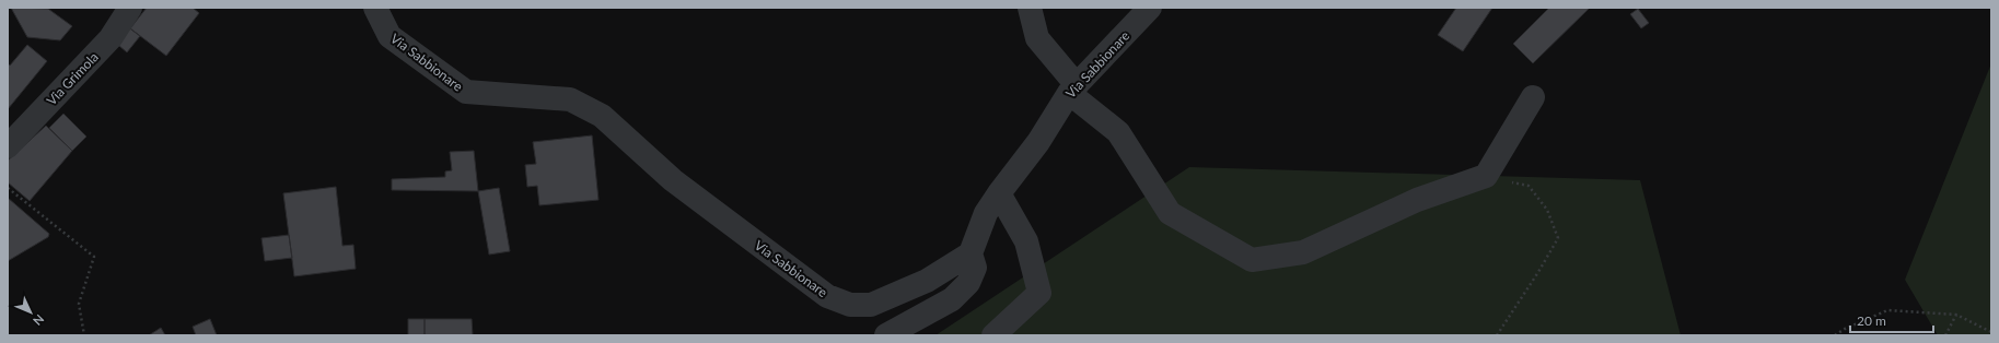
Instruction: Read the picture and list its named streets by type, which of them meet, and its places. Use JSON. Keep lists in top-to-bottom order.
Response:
{
  "streets": {
    "street": ["Via Sabbionare", "Via Grimola"]
  },
  "scale_bar": "20 m",
  "north": "bottom right"
}
